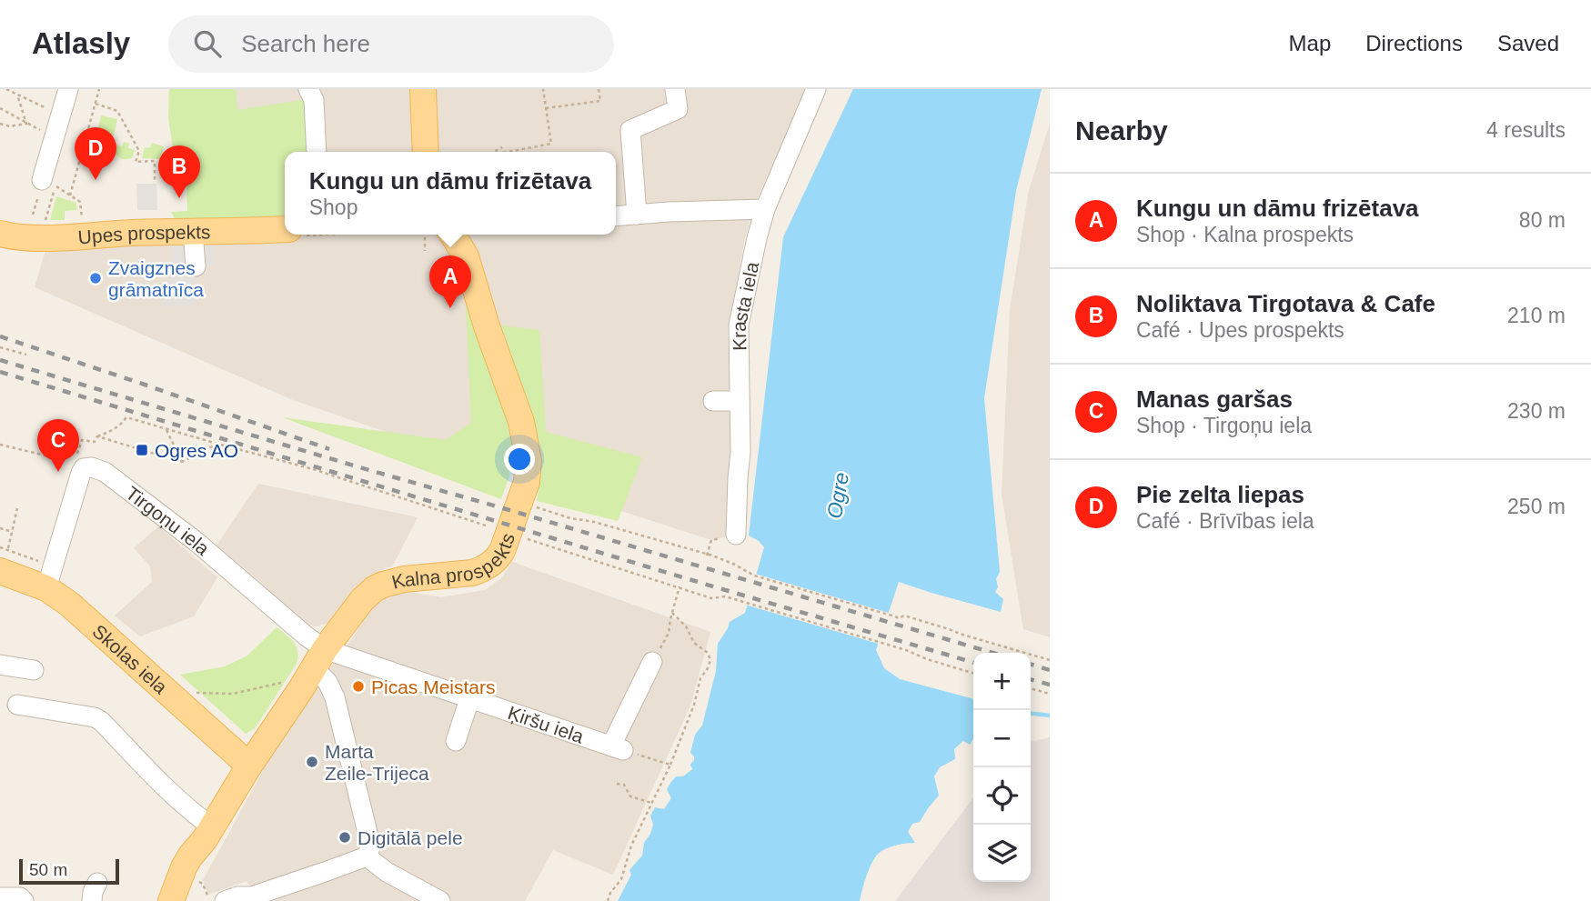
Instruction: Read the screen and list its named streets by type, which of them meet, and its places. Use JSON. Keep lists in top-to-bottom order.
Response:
{
  "streets": {
    "main road": ["Upes prospekts", "Kalna prospekts", "Skolas iela"],
    "street": ["Krasta iela", "Tirgoņu iela", "Ķiršu iela"]
  },
  "crossings": [
    ["Tirgoņu iela", "Kalna prospekts"],
    ["Tirgoņu iela", "Ķiršu iela"],
    ["Kalna prospekts", "Skolas iela"],
    ["Kalna prospekts", "Ķiršu iela"]
  ],
  "water": ["Ogre"],
  "places": {
    "other": [
      "Zvaigznes grāmatnīca",
      "Picas Meistars",
      "Marta Zeile-Trijeca",
      "Digitālā pele"
    ],
    "transit": ["Ogres AO"]
  },
  "scale_bar": "50 m",
  "page": {
    "header": "Atlasly",
    "search": "Search here",
    "nav": ["Map", "Directions", "Saved"],
    "heading": ["Nearby", "4 results"],
    "pins": [
      "D",
      "B",
      "A",
      "C"
    ],
    "popup": ["Kungu un dāmu frizētava", "Shop"],
    "list": [
      {
        "mark": "A",
        "name": "Kungu un dāmu frizētava",
        "note": "Shop · Kalna prospekts",
        "value": "80 m"
      },
      {
        "mark": "B",
        "name": "Noliktava Tirgotava & Cafe",
        "note": "Café · Upes prospekts",
        "value": "210 m"
      },
      {
        "mark": "C",
        "name": "Manas garšas",
        "note": "Shop · Tirgoņu iela",
        "value": "230 m"
      },
      {
        "mark": "D",
        "name": "Pie zelta liepas",
        "note": "Café · Brīvības iela",
        "value": "250 m"
      }
    ],
    "map_buttons": ["+", "−"],
    "scale": "50 m"
  }
}
